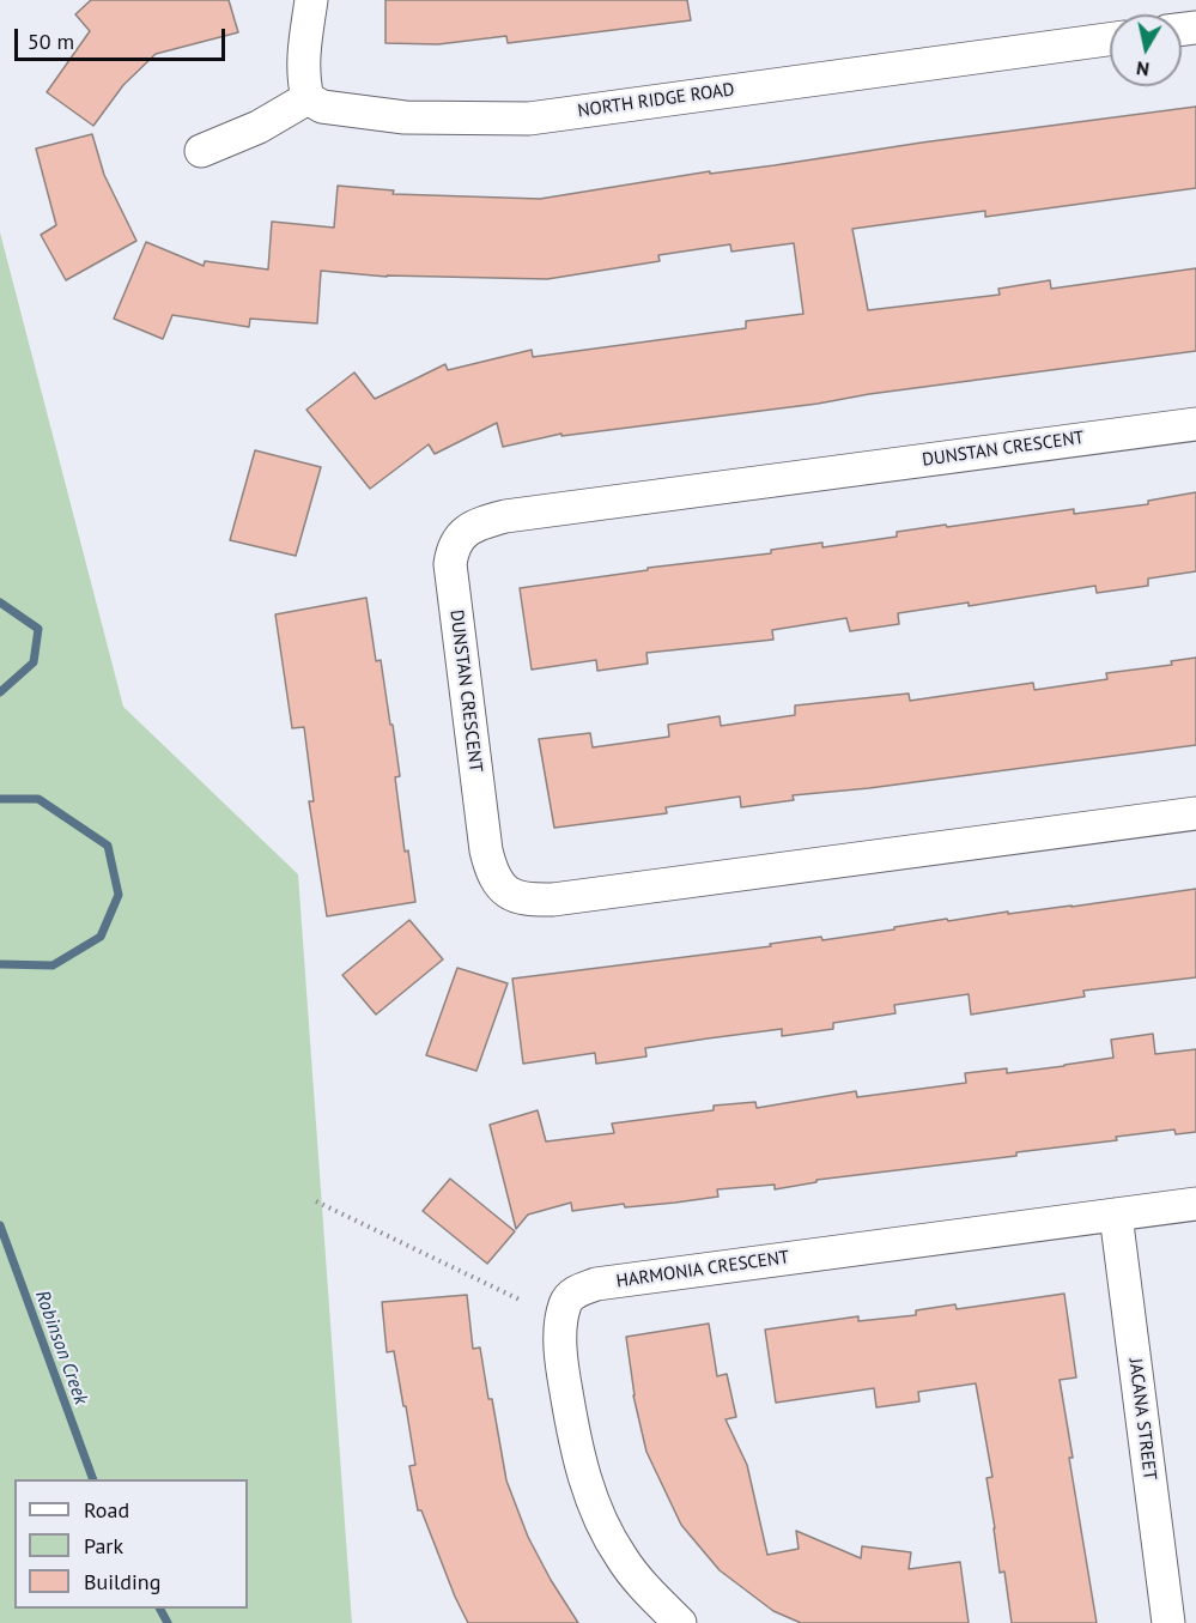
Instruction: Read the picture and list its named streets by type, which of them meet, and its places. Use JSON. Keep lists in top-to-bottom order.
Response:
{
  "streets": {
    "street": [
      "NORTH RIDGE ROAD",
      "DUNSTAN CRESCENT",
      "HARMONIA CRESCENT",
      "JACANA STREET"
    ]
  },
  "crossings": [
    ["HARMONIA CRESCENT", "JACANA STREET"]
  ],
  "water": ["Robinson Creek"],
  "legend": ["Road", "Park", "Building"],
  "scale_bar": "50 m",
  "north": "bottom"
}
